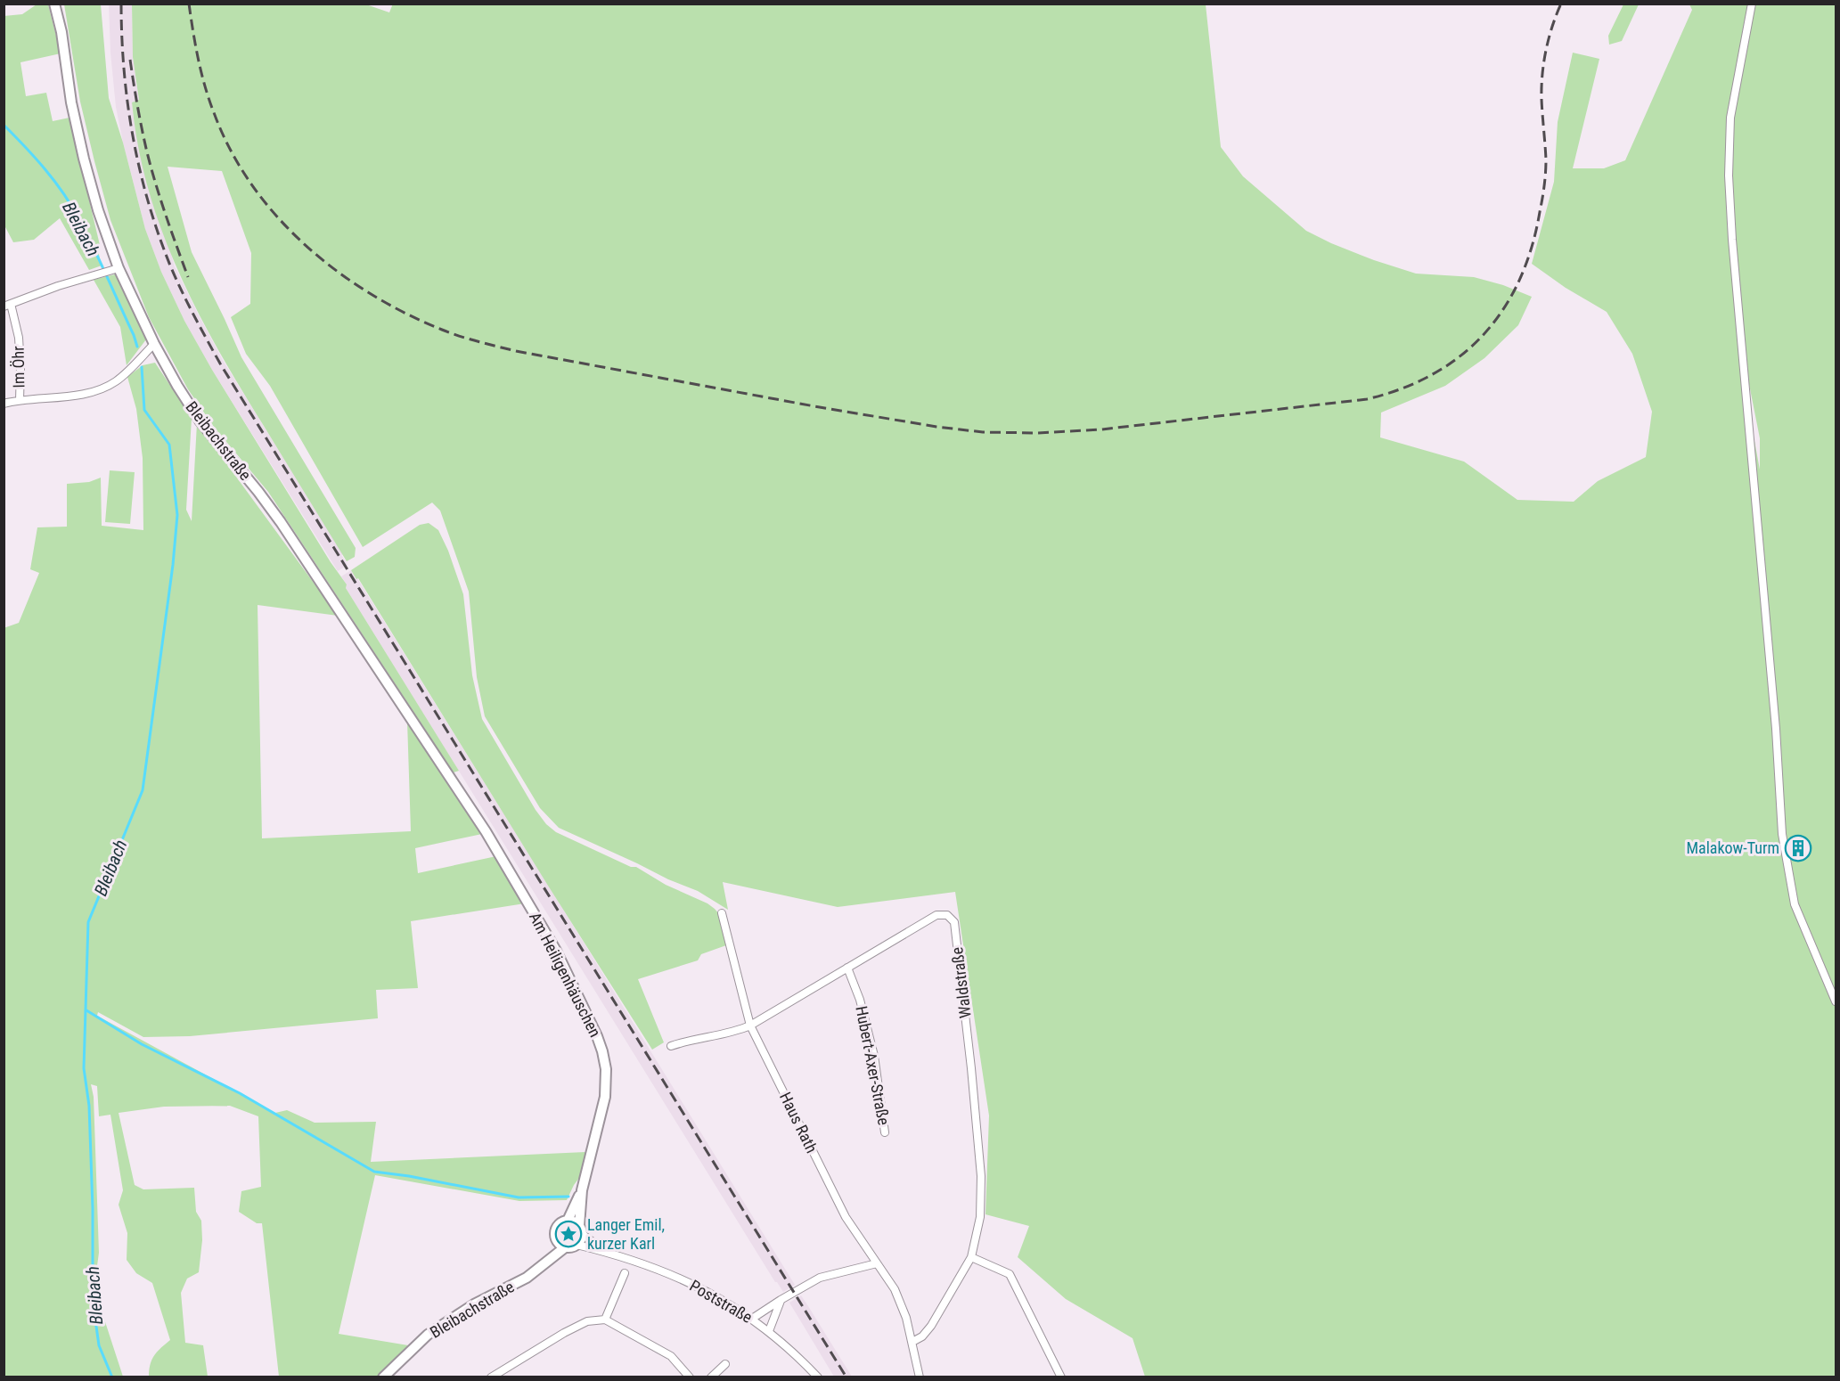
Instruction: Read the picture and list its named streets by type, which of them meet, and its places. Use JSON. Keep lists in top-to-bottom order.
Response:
{
  "streets": {
    "main road": ["Bleibachstraße", "Am Heiligenhäuschen"],
    "street": [
      "Im Öhr",
      "Waldstraße",
      "Hubert-Axer-Straße",
      "Haus Rath",
      "Poststraße"
    ]
  },
  "crossings": [
    ["Bleibachstraße", "Am Heiligenhäuschen"],
    ["Bleibachstraße", "Poststraße"],
    ["Am Heiligenhäuschen", "Poststraße"],
    ["Waldstraße", "Hubert-Axer-Straße"],
    ["Waldstraße", "Haus Rath"]
  ],
  "water": ["Bleibach"],
  "places": {
    "building": ["Malakow-Turm"],
    "place": ["Langer Emil, kurzer Karl"]
  }
}
